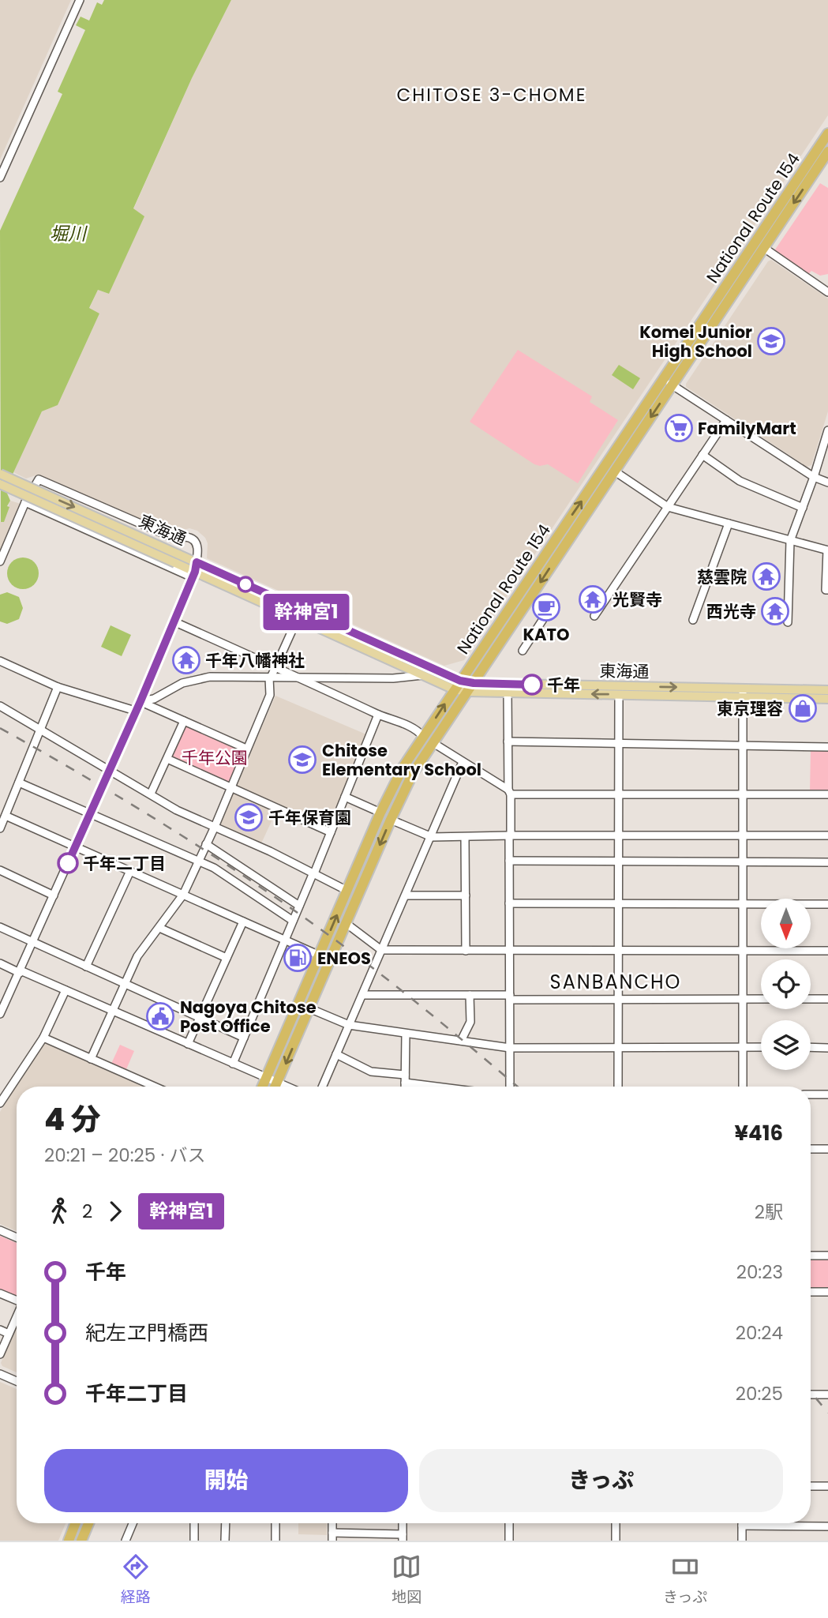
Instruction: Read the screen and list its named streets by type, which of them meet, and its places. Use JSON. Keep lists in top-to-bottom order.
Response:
{
  "streets": {
    "highway": ["National Route 154"],
    "main road": ["東海通"]
  },
  "crossings": [
    ["National Route 154", "東海通"]
  ],
  "districts": ["CHITOSE 3-CHOME", "SANBANCHO"],
  "water": ["堀川"],
  "parks": ["千年公園"],
  "places": {
    "school or university": ["Komei Junior High School", "Chitose Elementary School", "千年保育園"],
    "supermarket": ["FamilyMart"],
    "temple": [
      "慈雲院",
      "光賢寺",
      "西光寺",
      "千年八幡神社"
    ],
    "cafe": ["KATO"],
    "other": ["千年", "千年二丁目"],
    "shop": ["東京理容"],
    "fuel station": ["ENEOS"],
    "public building": ["Nagoya Chitose Post Office"]
  },
  "lines": ["bus line 幹神宮1"],
  "north": "bottom",
  "page": {
    "on_map": "幹神宮1",
    "heading": ["4 分", "20:21 – 20:25 · バス", "¥416"],
    "legs": ["2", "幹神宮1", "2駅"],
    "list": [
      {
        "name": "千年",
        "value": "20:23"
      },
      {
        "name": "紀左ヱ門橋西",
        "value": "20:24"
      },
      {
        "name": "千年二丁目",
        "value": "20:25"
      }
    ],
    "buttons": ["開始", "きっぷ"],
    "tabs": ["経路", "地図", "きっぷ"]
  }
}
